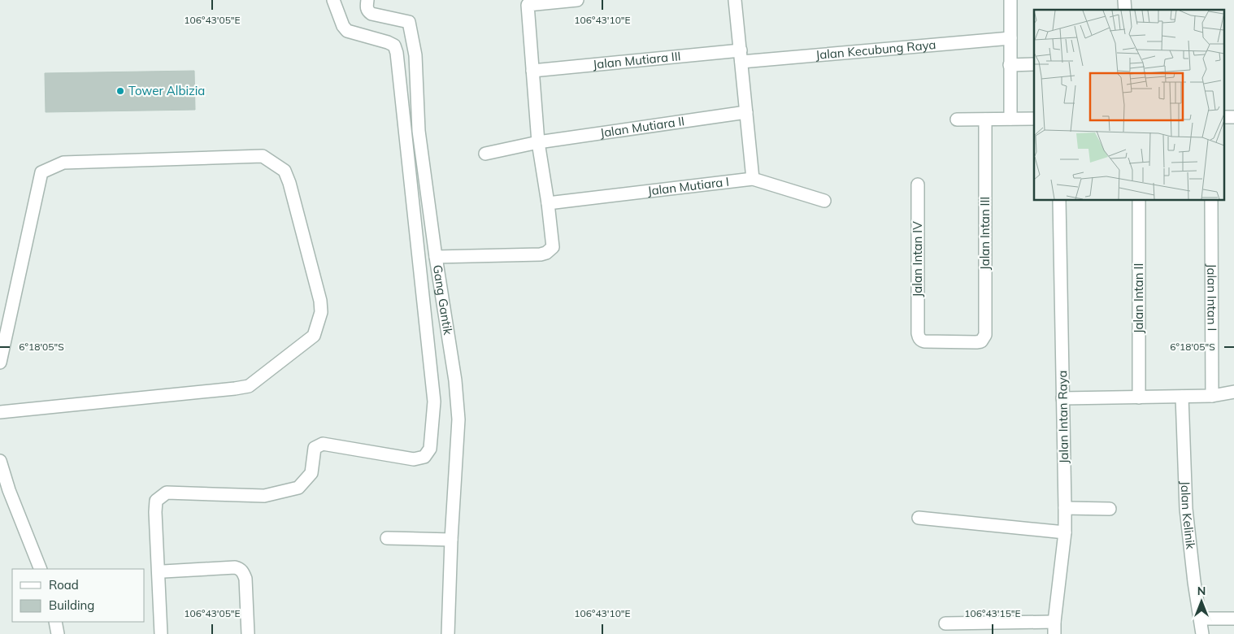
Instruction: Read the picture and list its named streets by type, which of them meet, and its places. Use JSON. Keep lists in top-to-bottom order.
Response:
{
  "streets": {
    "street": [
      "Jalan Kecubung Raya",
      "Jalan Mutiara III",
      "Jalan Mutiara II",
      "Jalan Mutiara I",
      "Jalan Intan III",
      "Jalan Intan IV",
      "Jalan Intan I",
      "Jalan Intan II",
      "Gang Gantik",
      "Jalan Intan Raya",
      "Jalan Kelinik"
    ]
  },
  "crossings": [
    ["Jalan Kecubung Raya", "Jalan Mutiara III"],
    ["Jalan Intan III", "Jalan Intan IV"]
  ],
  "places": ["Tower Albizia"],
  "legend": ["Road", "Building"],
  "north": "top",
  "coordinates": [
    "106°43'05\"E",
    "106°43'10\"E",
    "6°18'05\"S",
    "106°43'15\"E"
  ]
}
